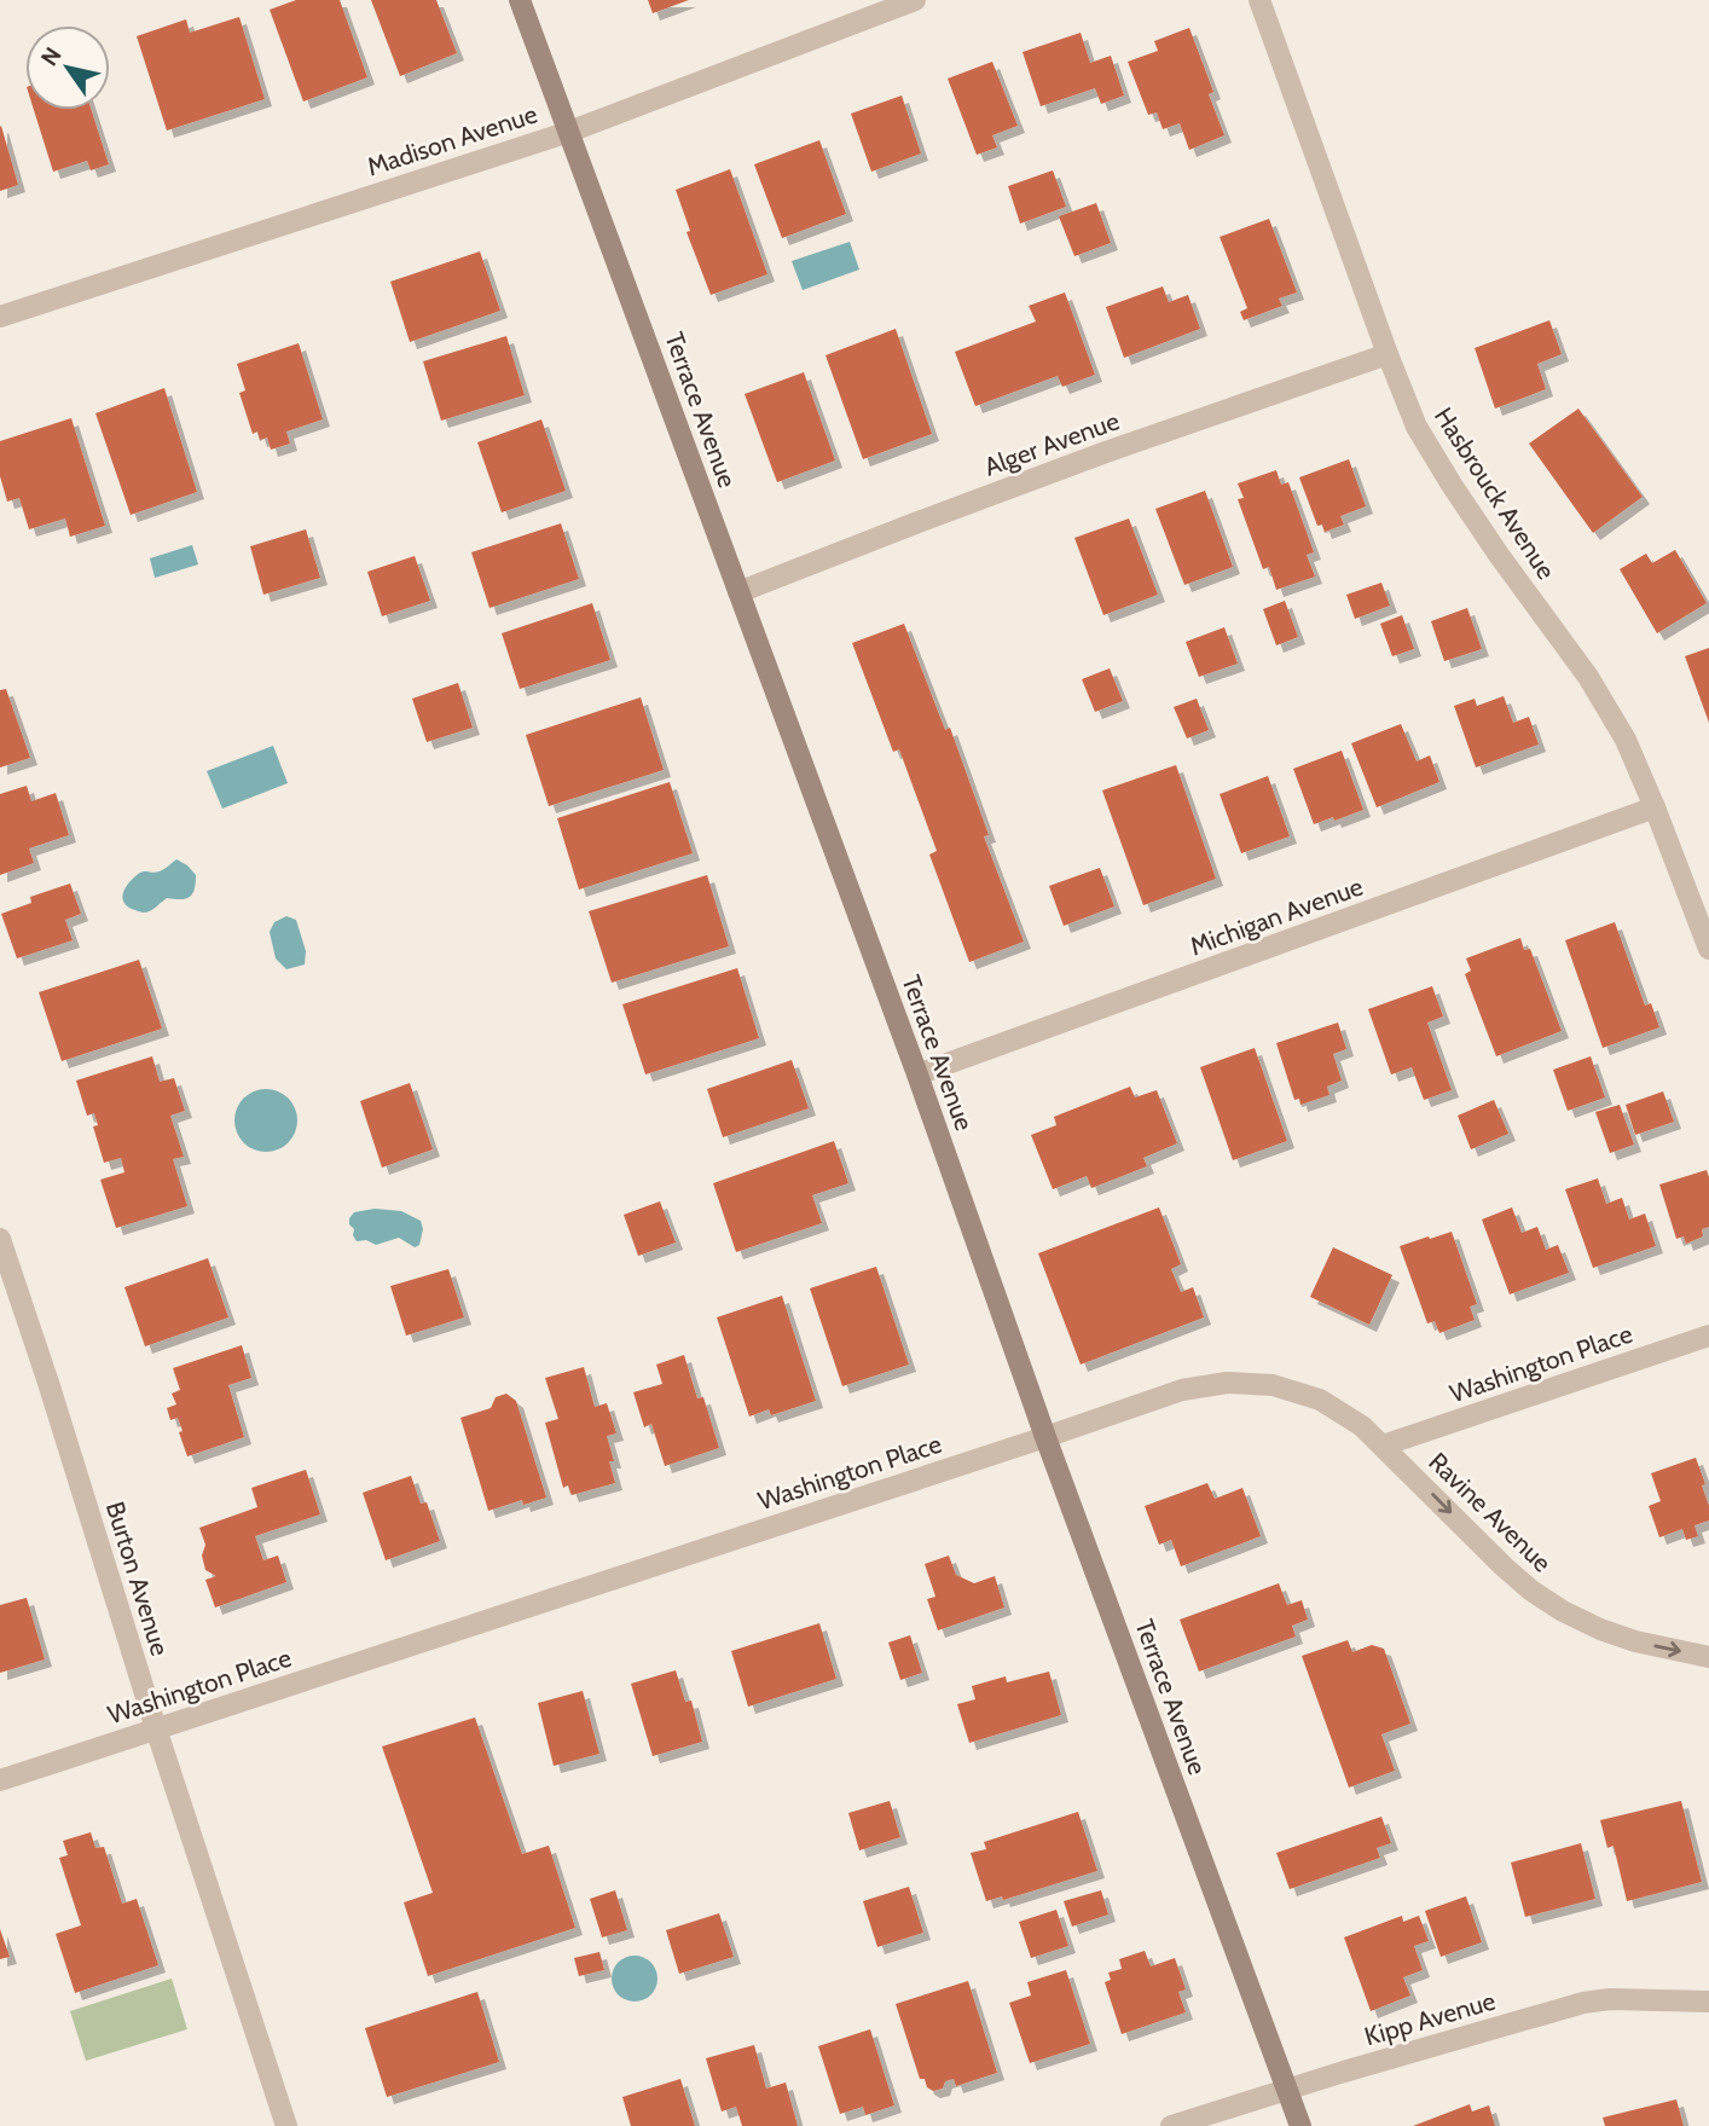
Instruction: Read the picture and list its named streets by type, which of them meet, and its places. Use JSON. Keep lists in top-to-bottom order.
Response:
{
  "streets": {
    "main road": ["Terrace Avenue"],
    "street": [
      "Madison Avenue",
      "Alger Avenue",
      "Hasbrouck Avenue",
      "Michigan Avenue",
      "Washington Place",
      "Ravine Avenue",
      "Burton Avenue",
      "Kipp Avenue"
    ]
  },
  "crossings": [
    ["Madison Avenue", "Terrace Avenue"],
    ["Terrace Avenue", "Alger Avenue"],
    ["Terrace Avenue", "Michigan Avenue"],
    ["Terrace Avenue", "Washington Place"],
    ["Terrace Avenue", "Kipp Avenue"],
    ["Alger Avenue", "Hasbrouck Avenue"],
    ["Hasbrouck Avenue", "Michigan Avenue"],
    ["Washington Place", "Ravine Avenue"],
    ["Washington Place", "Burton Avenue"]
  ],
  "one_way": ["Ravine Avenue"],
  "north": "top left"
}
